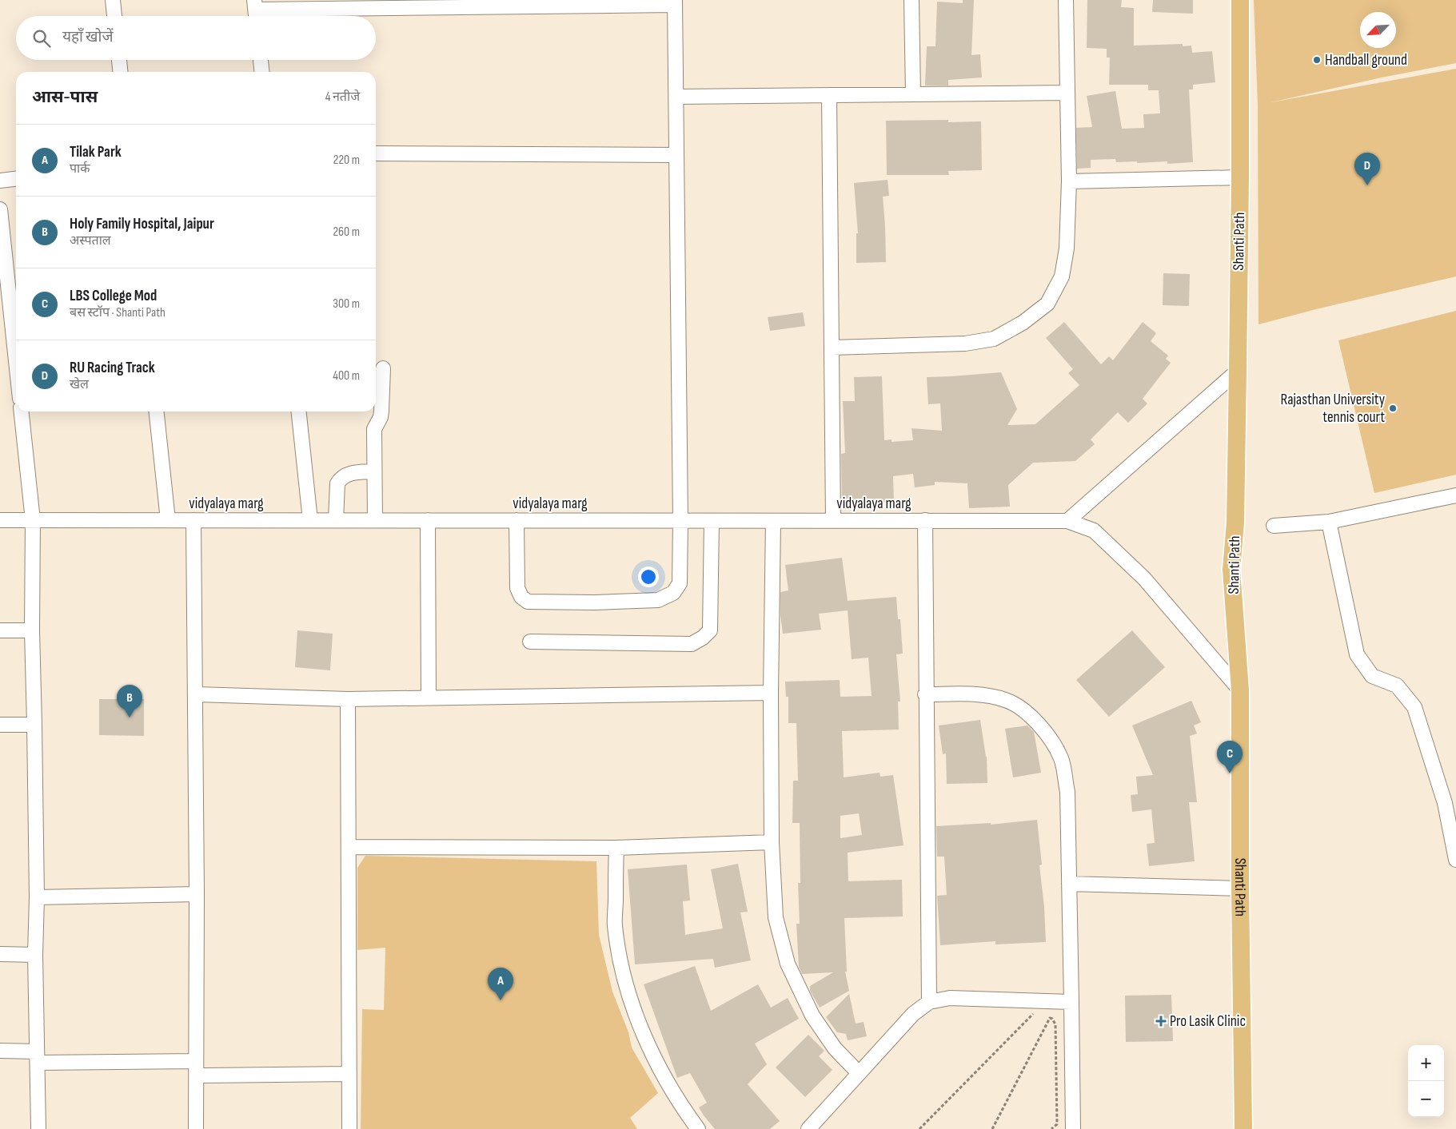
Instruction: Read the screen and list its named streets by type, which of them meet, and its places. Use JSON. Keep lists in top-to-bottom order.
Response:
{
  "streets": {
    "main road": ["Shanti Path"],
    "street": ["vidyalaya marg"]
  },
  "crossings": [
    ["Shanti Path", "vidyalaya marg"]
  ],
  "places": {
    "other": ["Handball ground", "Rajasthan University tennis court"],
    "health": ["Pro Lasik Clinic"]
  },
  "north": "bottom left",
  "page": {
    "search": "यहाँ खोजें",
    "heading": ["आस-पास", "4 नतीजे"],
    "list": [
      {
        "mark": "A",
        "name": "Tilak Park",
        "note": "पार्क",
        "value": "220 m"
      },
      {
        "mark": "B",
        "name": "Holy Family Hospital, Jaipur",
        "note": "अस्पताल",
        "value": "260 m"
      },
      {
        "mark": "C",
        "name": "LBS College Mod",
        "note": "बस स्टॉप · Shanti Path",
        "value": "300 m"
      },
      {
        "mark": "D",
        "name": "RU Racing Track",
        "note": "खेल",
        "value": "400 m"
      }
    ],
    "pins": [
      "D",
      "B",
      "C",
      "A"
    ],
    "map_buttons": ["+", "−"]
  }
}
